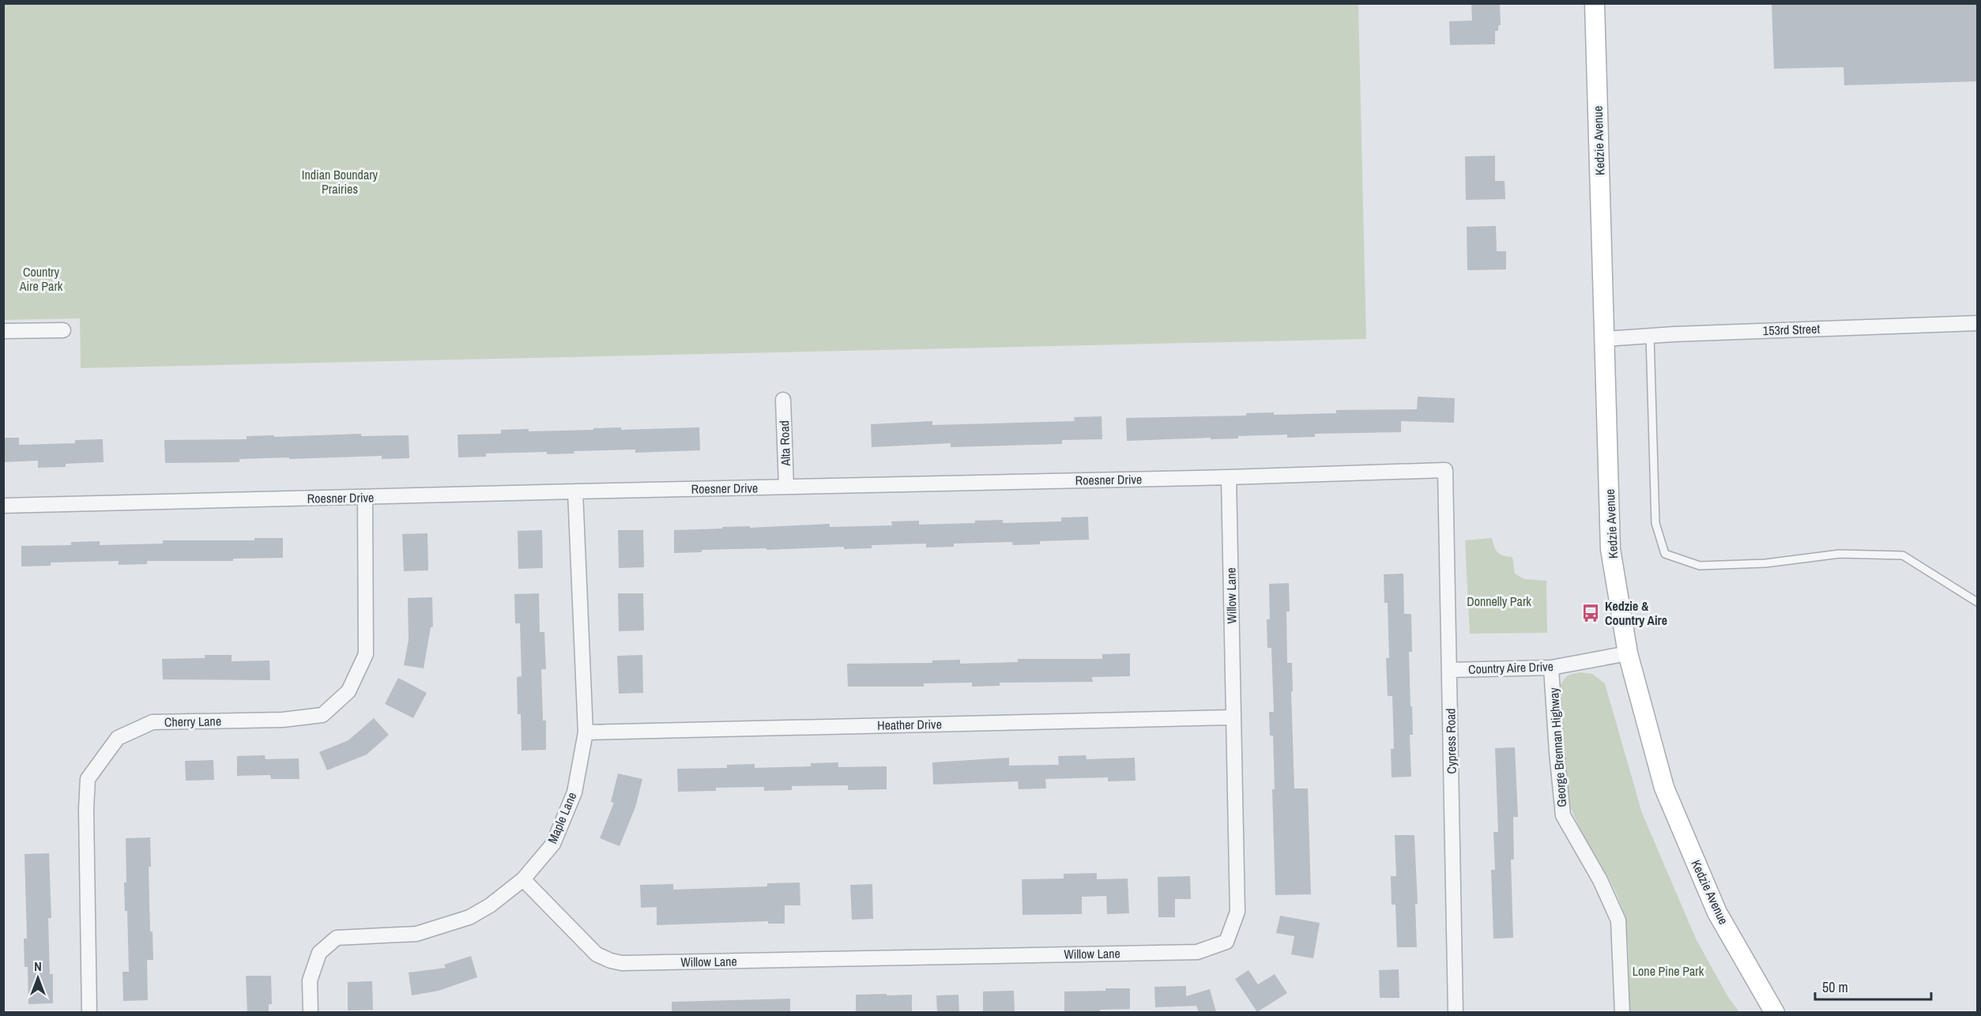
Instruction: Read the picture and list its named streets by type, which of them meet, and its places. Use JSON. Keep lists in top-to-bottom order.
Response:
{
  "streets": {
    "main road": ["Kedzie Avenue"],
    "street": [
      "153rd Street",
      "Alta Road",
      "Roesner Drive",
      "Willow Lane",
      "Country Aire Drive",
      "Cherry Lane",
      "Heather Drive",
      "Cypress Road",
      "George Brennan Highway",
      "Maple Lane"
    ]
  },
  "crossings": [
    ["Kedzie Avenue", "153rd Street"],
    ["Kedzie Avenue", "Country Aire Drive"],
    ["Alta Road", "Roesner Drive"],
    ["Roesner Drive", "Willow Lane"],
    ["Roesner Drive", "Cherry Lane"],
    ["Roesner Drive", "Cypress Road"],
    ["Roesner Drive", "Maple Lane"],
    ["Willow Lane", "Heather Drive"],
    ["Willow Lane", "Maple Lane"],
    ["Country Aire Drive", "Cypress Road"],
    ["Country Aire Drive", "George Brennan Highway"],
    ["Heather Drive", "Maple Lane"]
  ],
  "parks": [
    "Indian Boundary Prairies",
    "Country Aire Park",
    "Donnelly Park",
    "Lone Pine Park"
  ],
  "places": {
    "bus stop": ["Kedzie & Country Aire"]
  },
  "scale_bar": "50 m",
  "north": "top"
}
